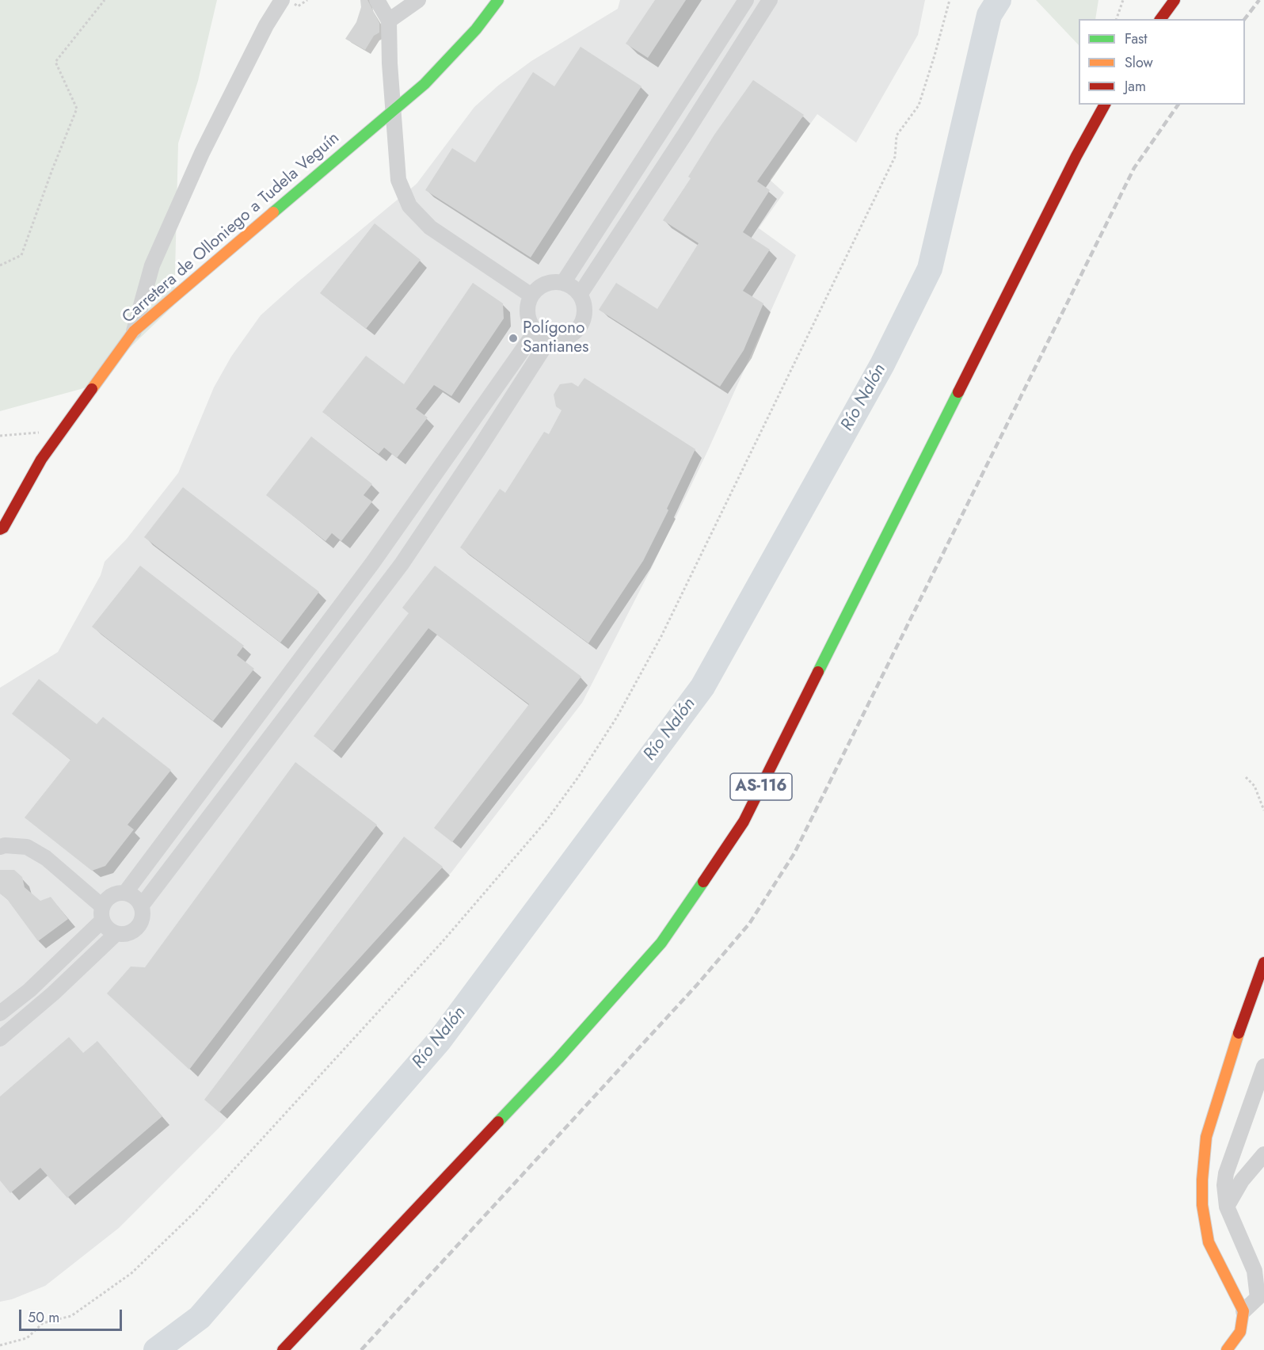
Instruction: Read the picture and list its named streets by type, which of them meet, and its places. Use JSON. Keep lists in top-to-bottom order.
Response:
{
  "streets": {
    "main road": ["Carretera de Olloniego a Tudela Veguín", "AS-116"]
  },
  "water": ["Río Nalón"],
  "places": ["Polígono Santianes"],
  "legend": ["Fast", "Slow", "Jam"],
  "scale_bar": "50 m"
}
